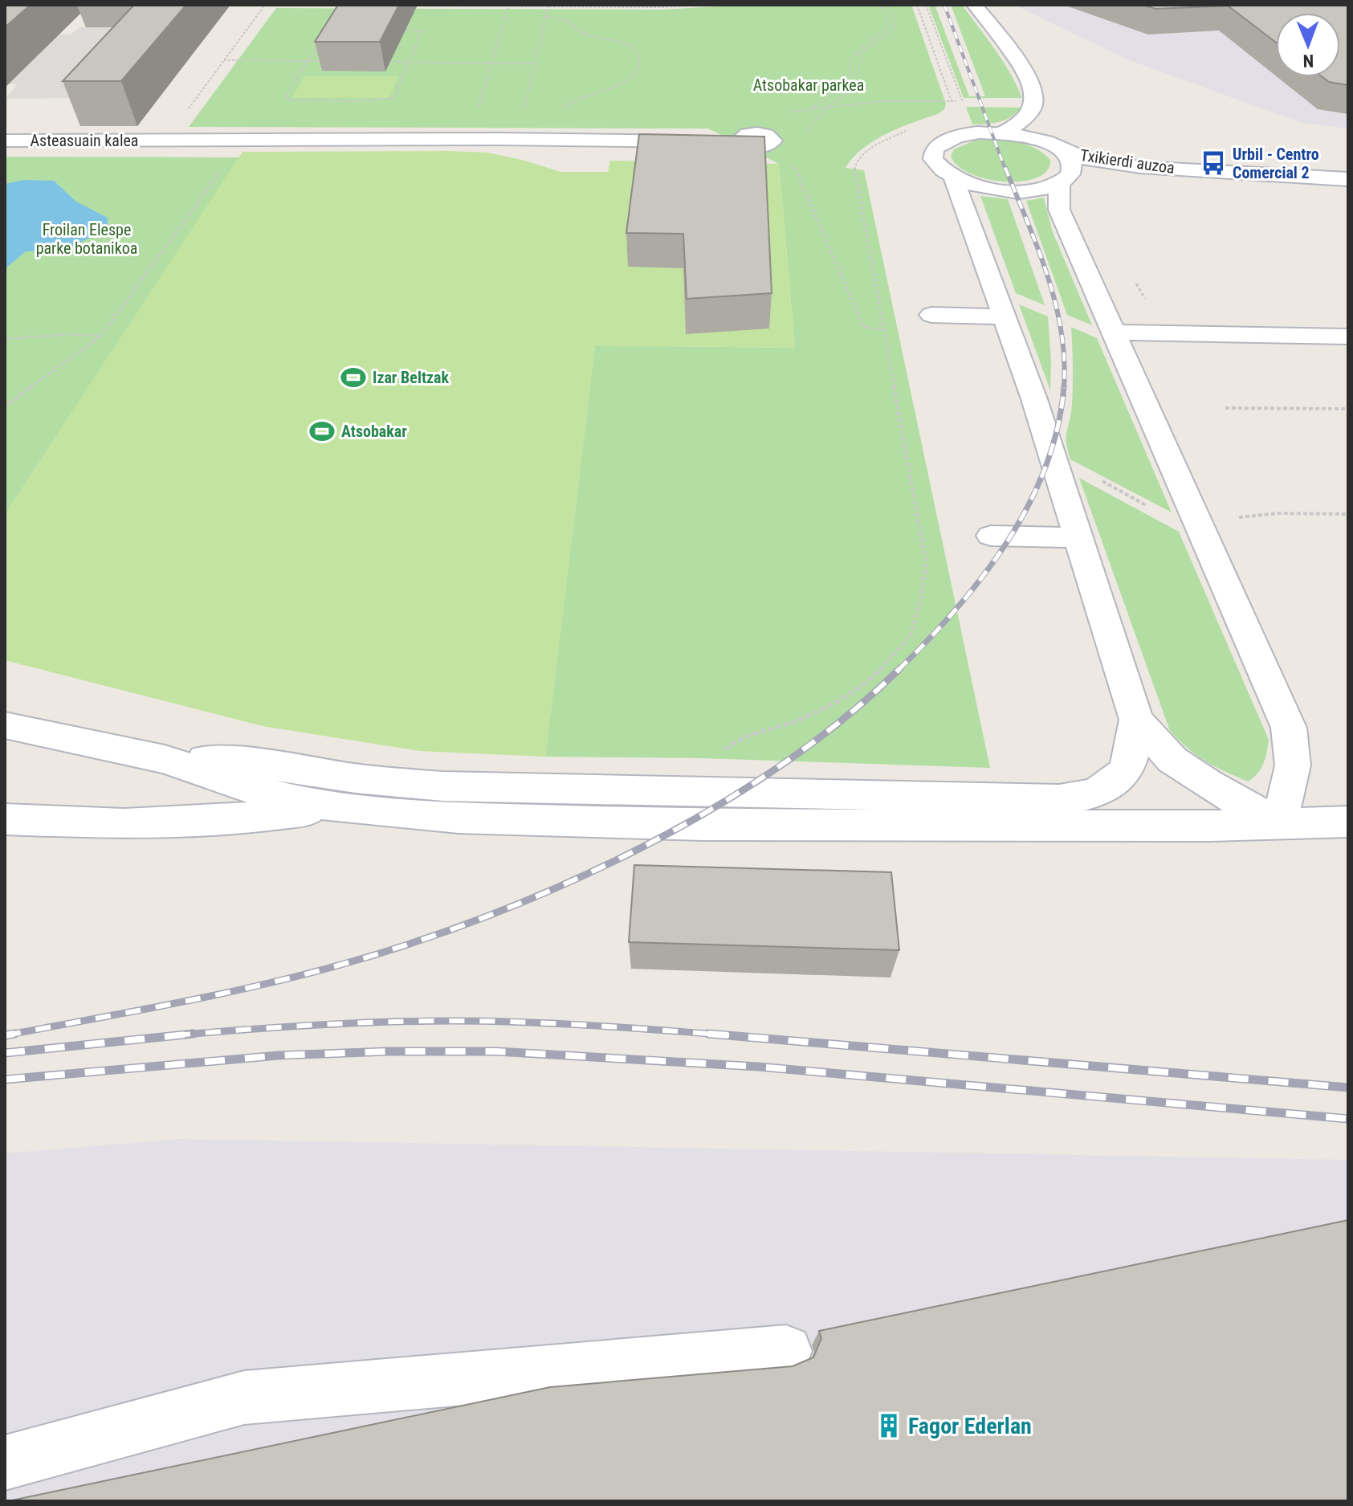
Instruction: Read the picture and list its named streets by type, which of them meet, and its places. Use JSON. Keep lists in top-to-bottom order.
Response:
{
  "streets": {
    "street": ["Asteasuain kalea", "Txikierdi auzoa"]
  },
  "parks": ["Atsobakar parkea", "Froilan Elespe parke botanikoa"],
  "places": {
    "bus stop": ["Urbil - Centro Comercial 2"],
    "sports": ["Izar Beltzak", "Atsobakar"],
    "building": ["Fagor Ederlan"]
  },
  "north": "bottom"
}
